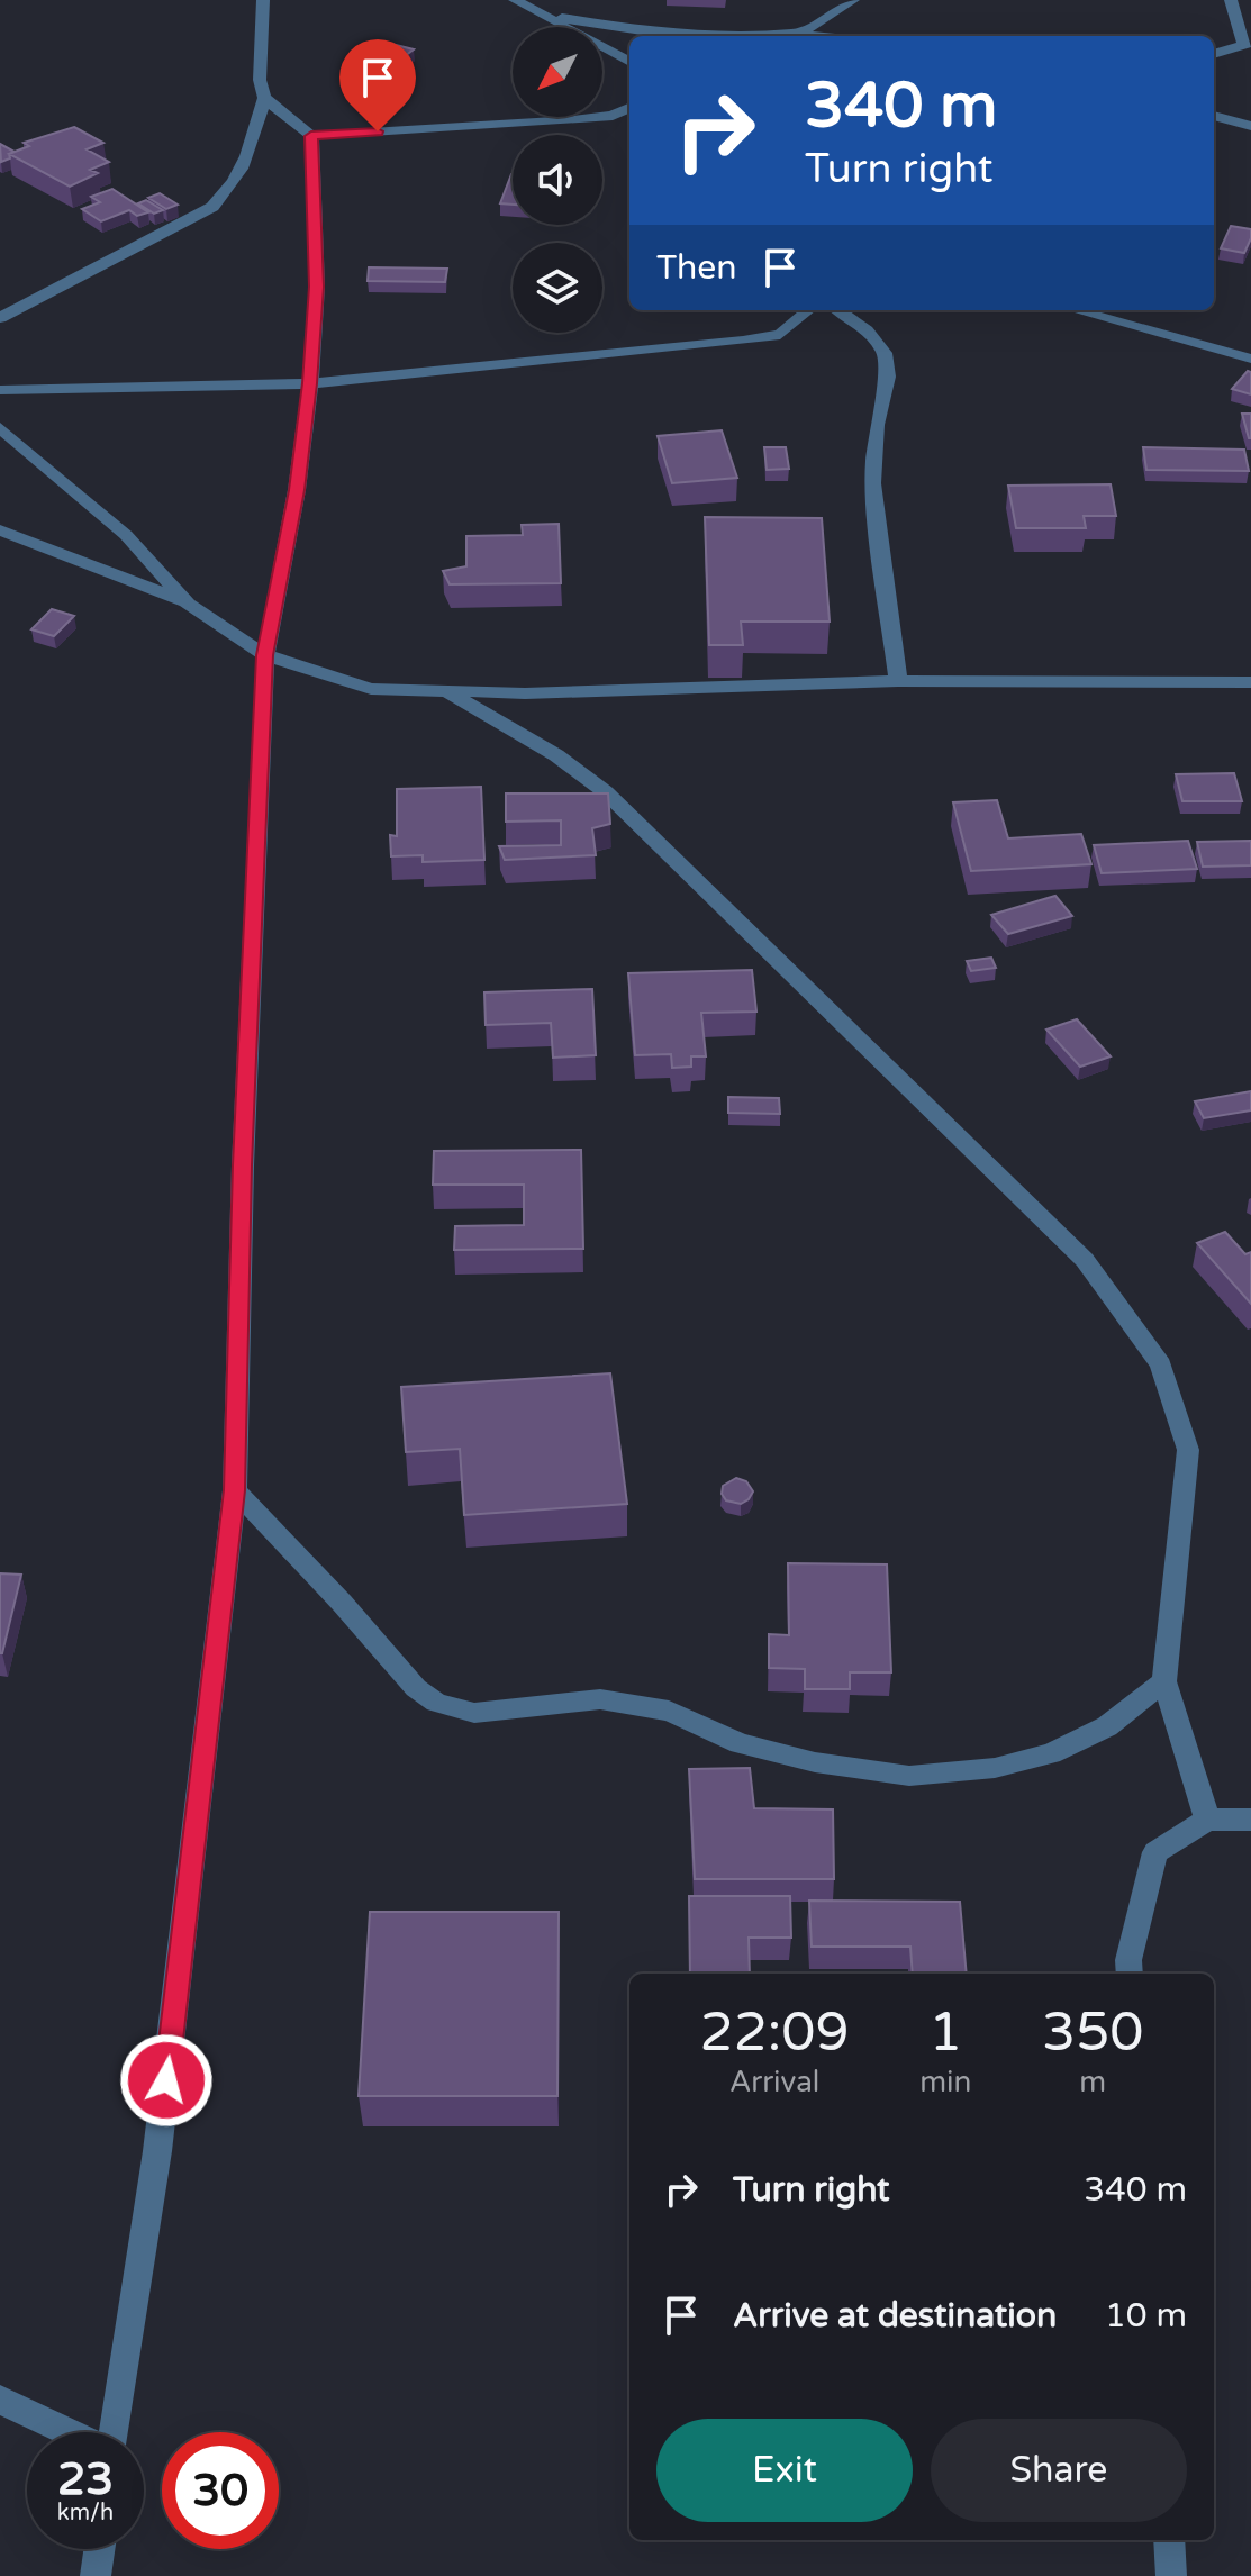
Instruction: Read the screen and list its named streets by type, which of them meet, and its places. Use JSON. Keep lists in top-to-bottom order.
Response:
{
  "north": "bottom left",
  "page": {
    "turn": ["340 m", "Turn right"],
    "then": "Then",
    "eta": [
      "22:09",
      "Arrival",
      "1",
      "min",
      "350",
      "m"
    ],
    "list": [
      {
        "name": "Turn right",
        "value": "340 m"
      },
      {
        "name": "Arrive at destination",
        "value": "10 m"
      }
    ],
    "buttons": ["Exit", "Share"],
    "speed": "23 km/h",
    "limit": "30"
  }
}
